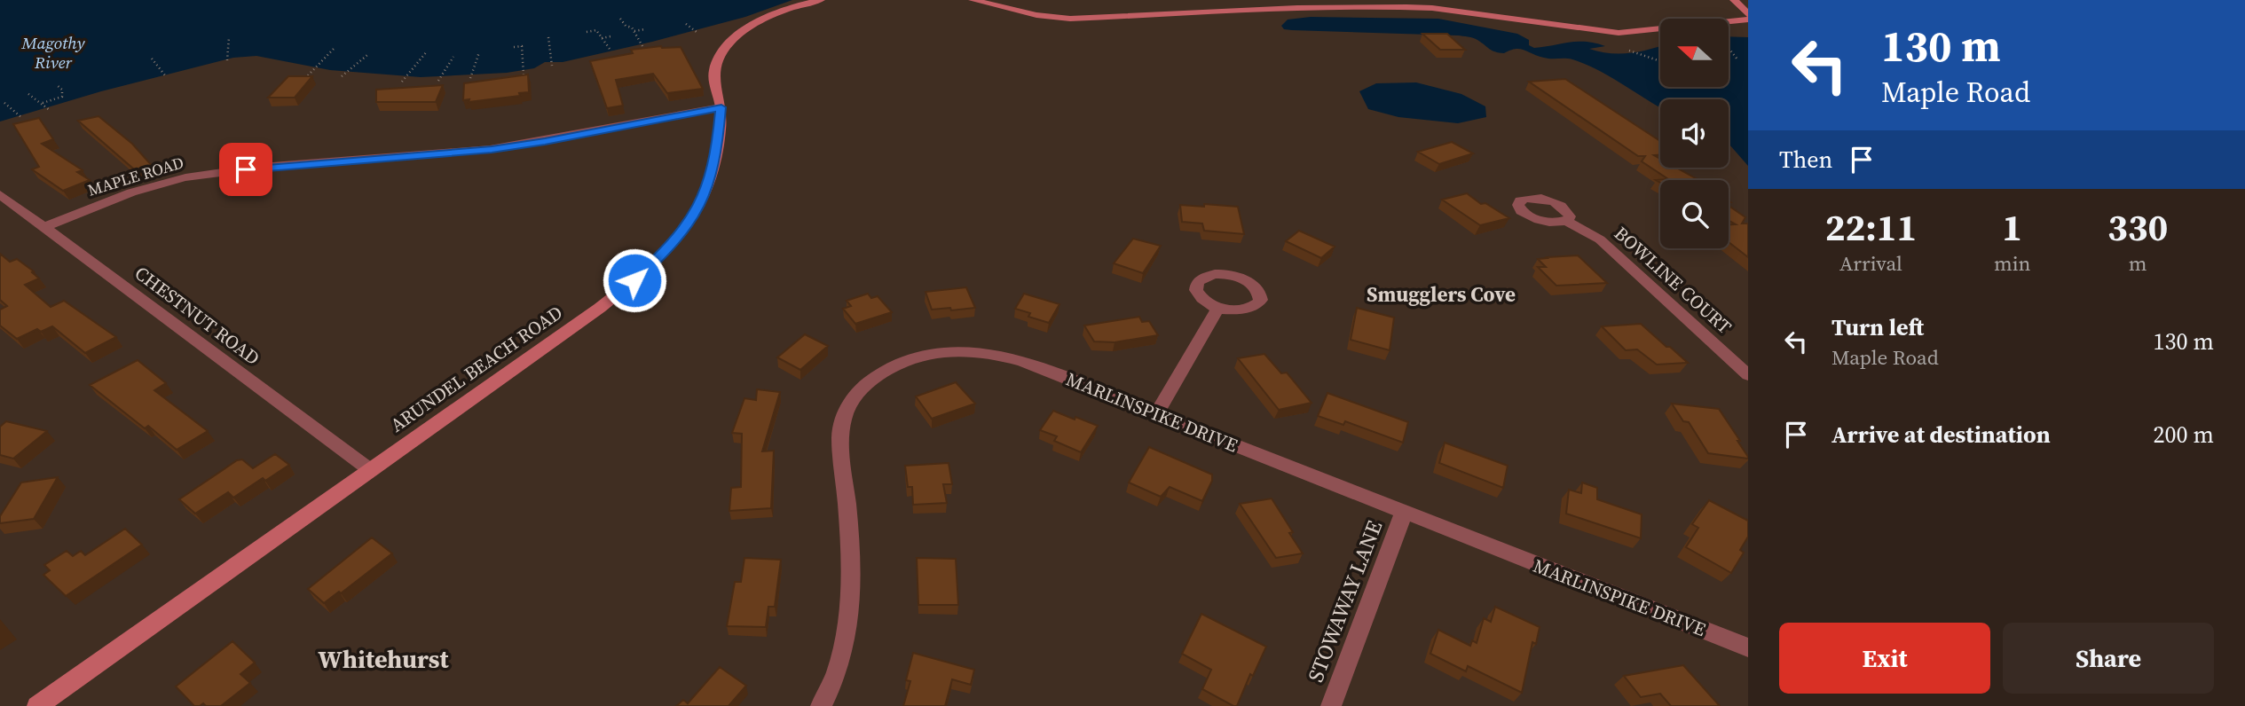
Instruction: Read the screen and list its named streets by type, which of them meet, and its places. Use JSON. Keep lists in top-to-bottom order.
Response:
{
  "streets": {
    "street": [
      "MAPLE ROAD",
      "BOWLINE COURT",
      "CHESTNUT ROAD",
      "ARUNDEL BEACH ROAD",
      "MARLINSPIKE DRIVE",
      "STOWAWAY LANE"
    ]
  },
  "crossings": [
    ["MAPLE ROAD", "CHESTNUT ROAD"],
    ["MAPLE ROAD", "ARUNDEL BEACH ROAD"],
    ["CHESTNUT ROAD", "ARUNDEL BEACH ROAD"],
    ["MARLINSPIKE DRIVE", "STOWAWAY LANE"]
  ],
  "districts": ["Smugglers Cove", "Whitehurst"],
  "water": ["Magothy River"],
  "north": "left",
  "page": {
    "turn": ["130 m", "Maple Road"],
    "then": "Then",
    "eta": [
      "22:11",
      "Arrival",
      "1",
      "min",
      "330",
      "m"
    ],
    "list": [
      {
        "name": "Turn left",
        "note": "Maple Road",
        "value": "130 m"
      },
      {
        "name": "Arrive at destination",
        "value": "200 m"
      }
    ],
    "buttons": ["Exit", "Share"]
  }
}
